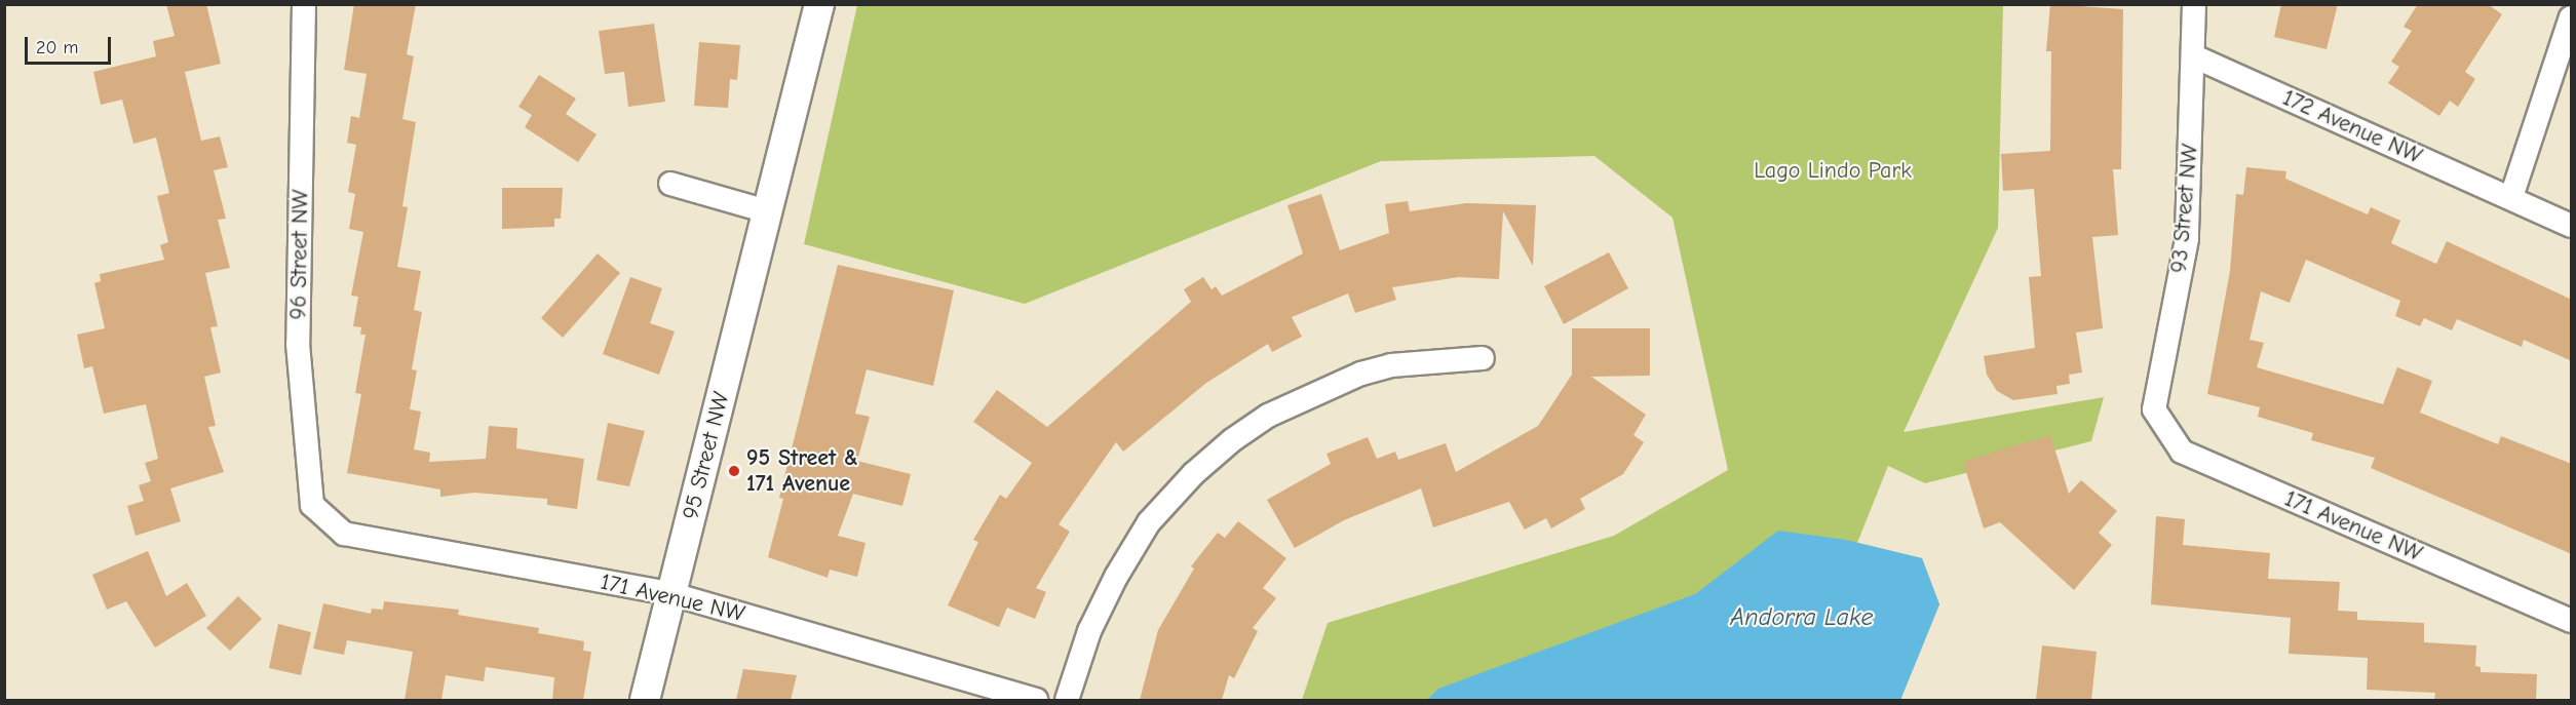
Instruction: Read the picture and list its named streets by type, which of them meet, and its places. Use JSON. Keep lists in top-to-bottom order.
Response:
{
  "streets": {
    "street": [
      "172 Avenue NW",
      "93 Street NW",
      "96 Street NW",
      "95 Street NW",
      "171 Avenue NW"
    ]
  },
  "crossings": [
    ["172 Avenue NW", "93 Street NW"],
    ["93 Street NW", "171 Avenue NW"],
    ["96 Street NW", "171 Avenue NW"],
    ["95 Street NW", "171 Avenue NW"]
  ],
  "water": ["Andorra Lake"],
  "parks": ["Lago Lindo Park"],
  "places": ["95 Street & 171 Avenue"],
  "scale_bar": "20 m"
}
